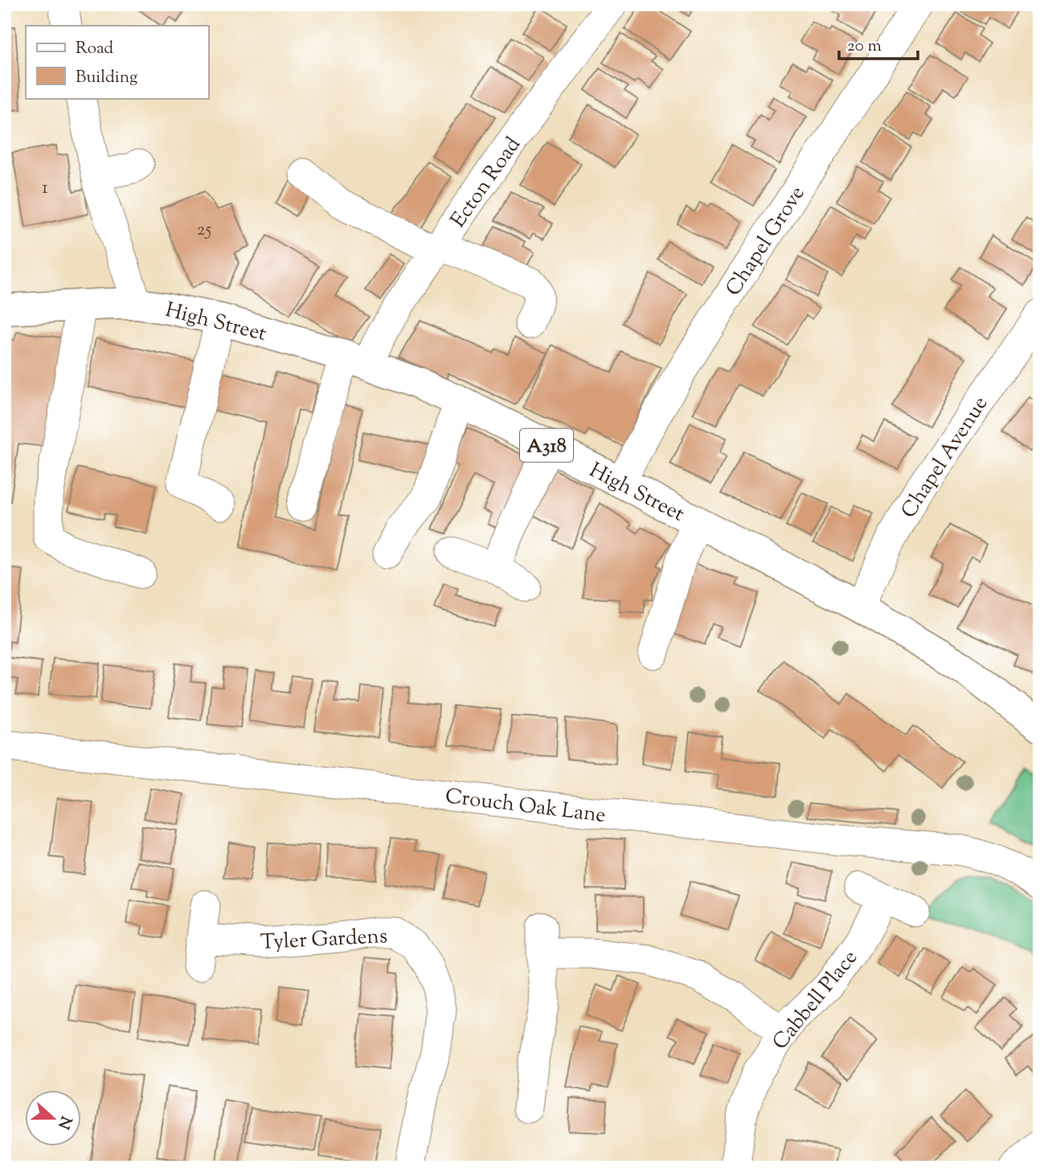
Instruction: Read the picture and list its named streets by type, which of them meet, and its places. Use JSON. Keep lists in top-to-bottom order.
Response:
{
  "streets": {
    "main road": ["High Street", "A318"],
    "street": [
      "Ecton Road",
      "Chapel Grove",
      "Chapel Avenue",
      "Crouch Oak Lane",
      "Tyler Gardens",
      "Cabbell Place"
    ]
  },
  "crossings": [
    ["Ecton Road", "High Street"],
    ["Chapel Grove", "High Street"],
    ["High Street", "Chapel Avenue"]
  ],
  "house_numbers": ["1", "25"],
  "legend": ["Road", "Building"],
  "scale_bar": "20 m",
  "north": "right"
}
